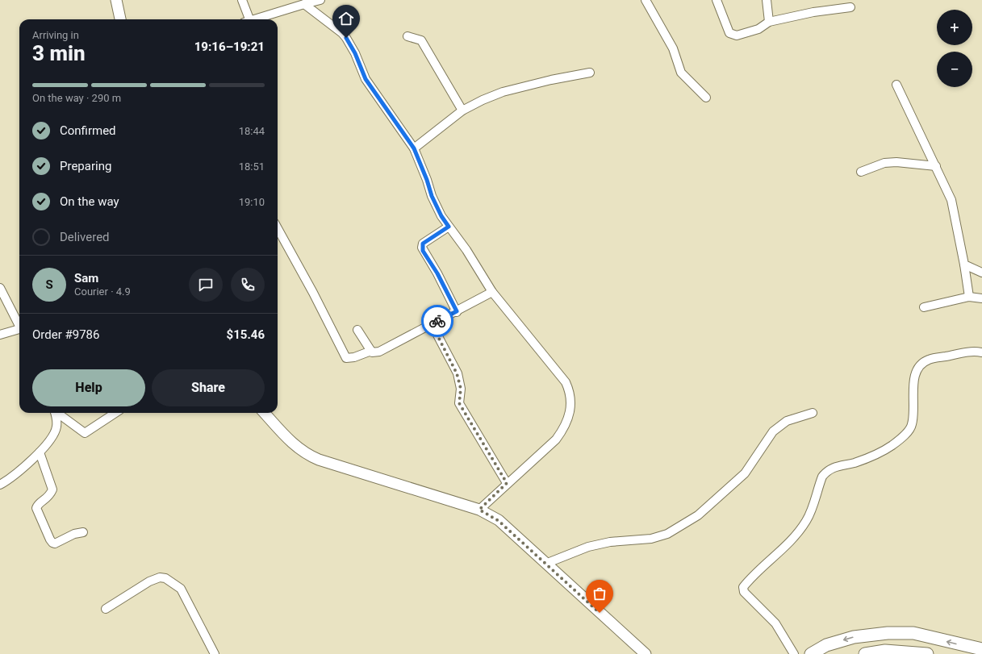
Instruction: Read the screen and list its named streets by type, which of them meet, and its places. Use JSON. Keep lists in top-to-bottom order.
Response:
{
  "page": {
    "map_buttons": ["+", "−"],
    "heading": ["3 min", "Arriving in", "19:16–19:21"],
    "panel": [
      "Sam",
      "Courier · 4.9",
      "Order #9786",
      "$15.46"
    ],
    "bar": "On the way · 290 m",
    "list": [
      ["Confirmed", "18:44"],
      ["Preparing", "18:51"],
      ["On the way", "19:10"],
      "Delivered"
    ],
    "round": "S",
    "buttons": ["Help", "Share"]
  }
}
